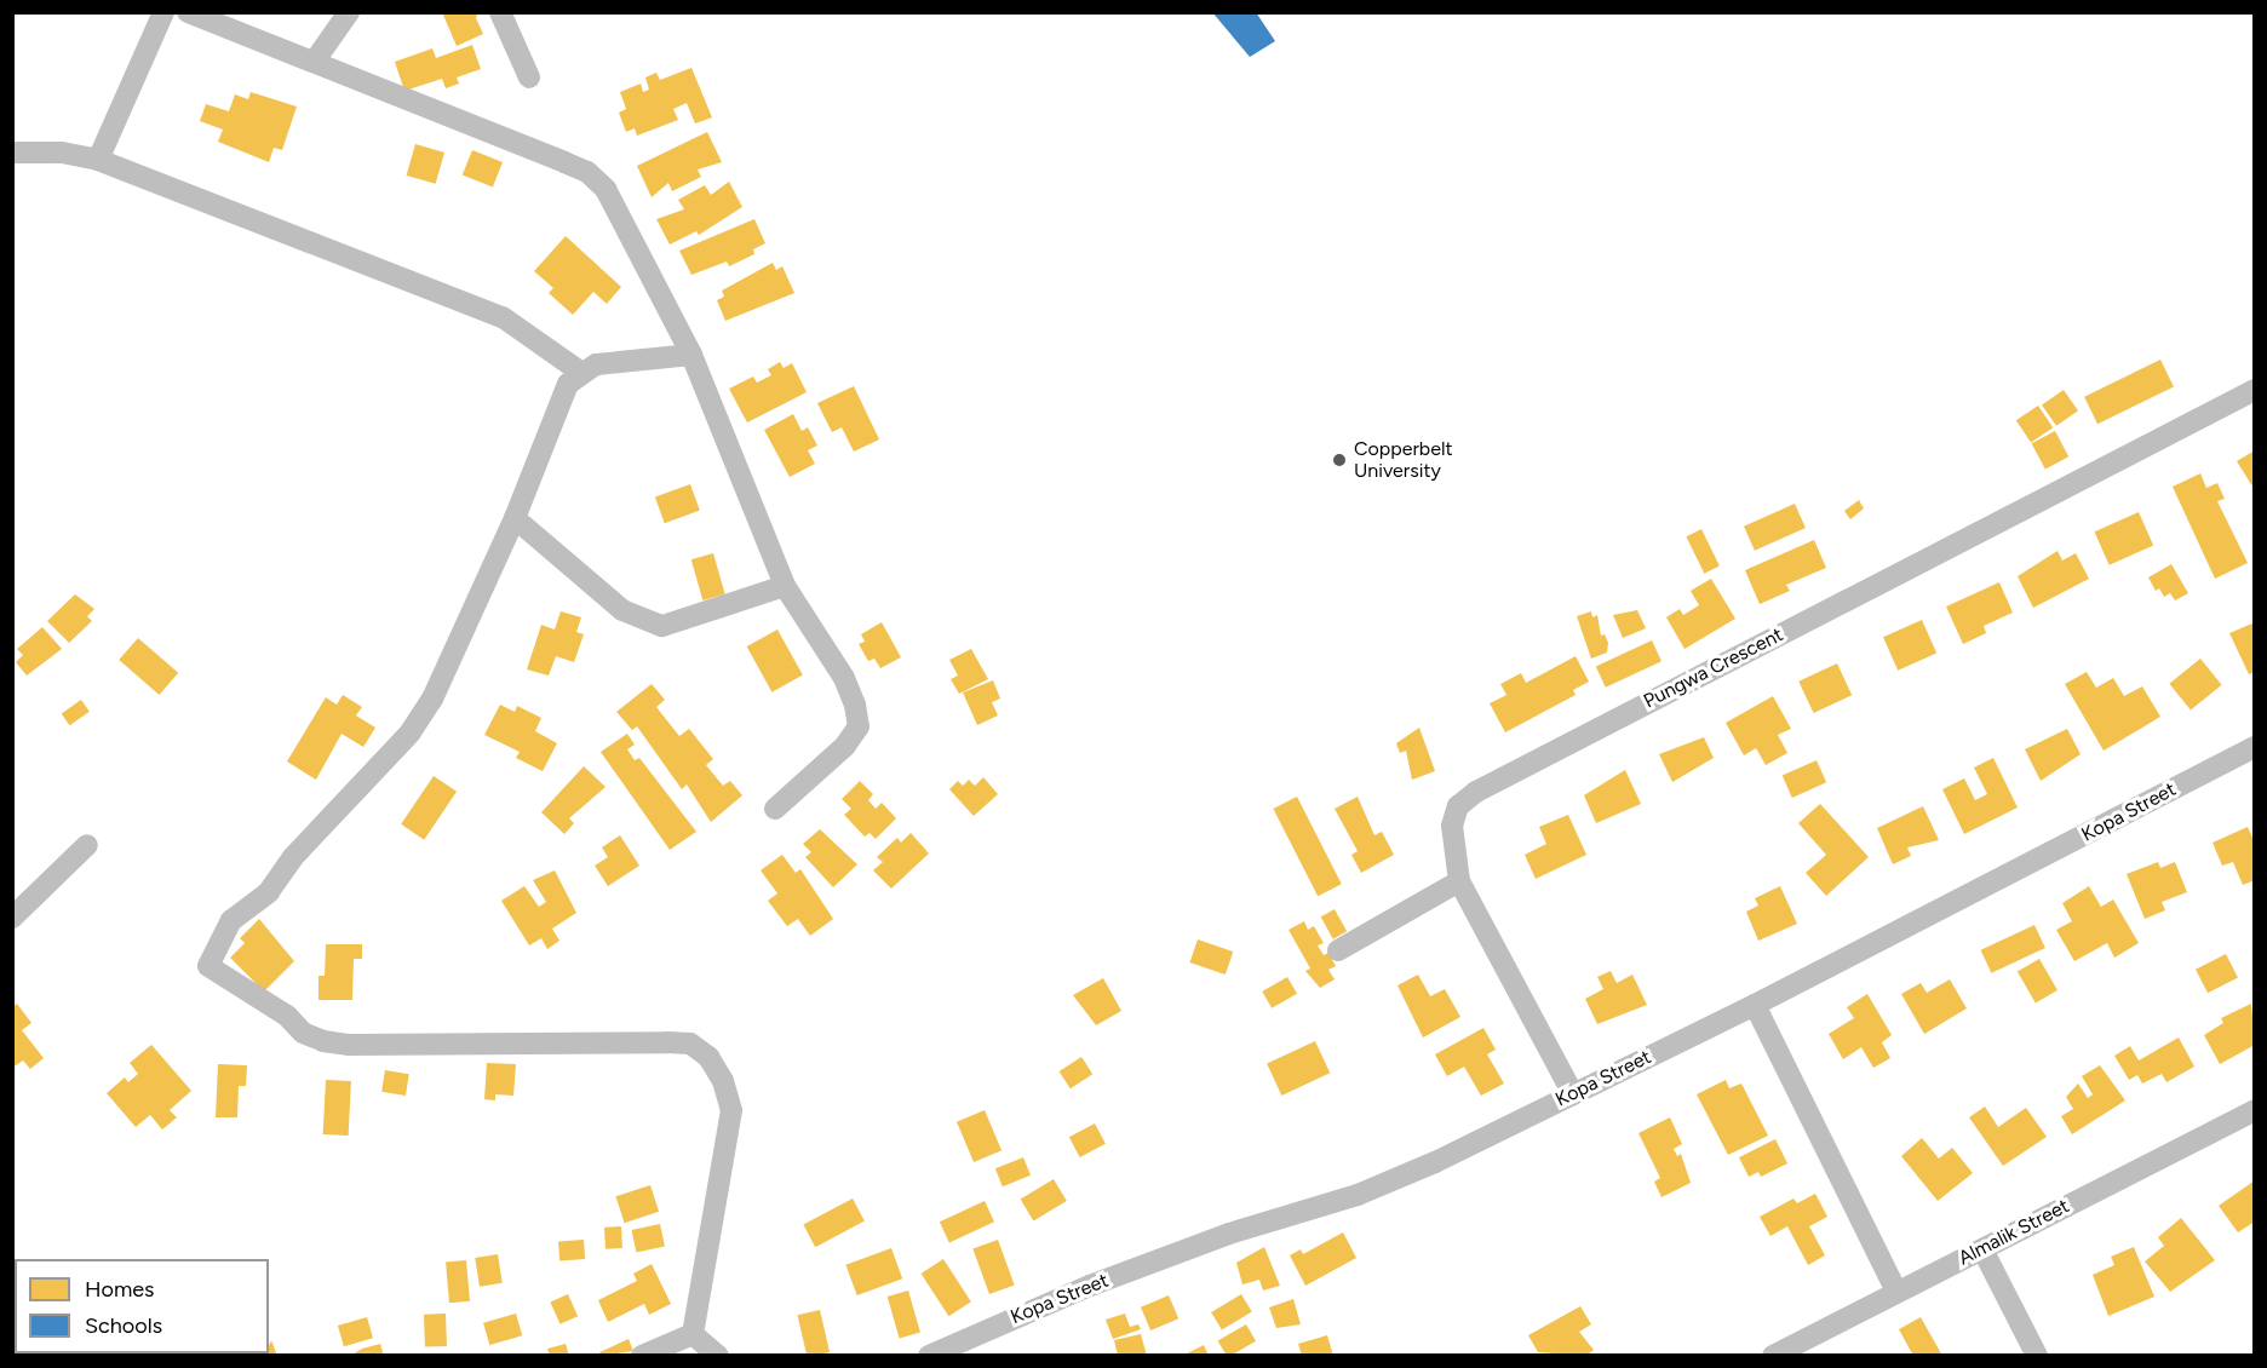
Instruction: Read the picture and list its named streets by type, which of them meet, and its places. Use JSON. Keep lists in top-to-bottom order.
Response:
{
  "streets": {
    "street": ["Pungwa Crescent", "Kopa Street", "Almalik Street"]
  },
  "crossings": [
    ["Pungwa Crescent", "Kopa Street"]
  ],
  "places": ["Copperbelt University"],
  "legend": ["Homes", "Schools"]
}
